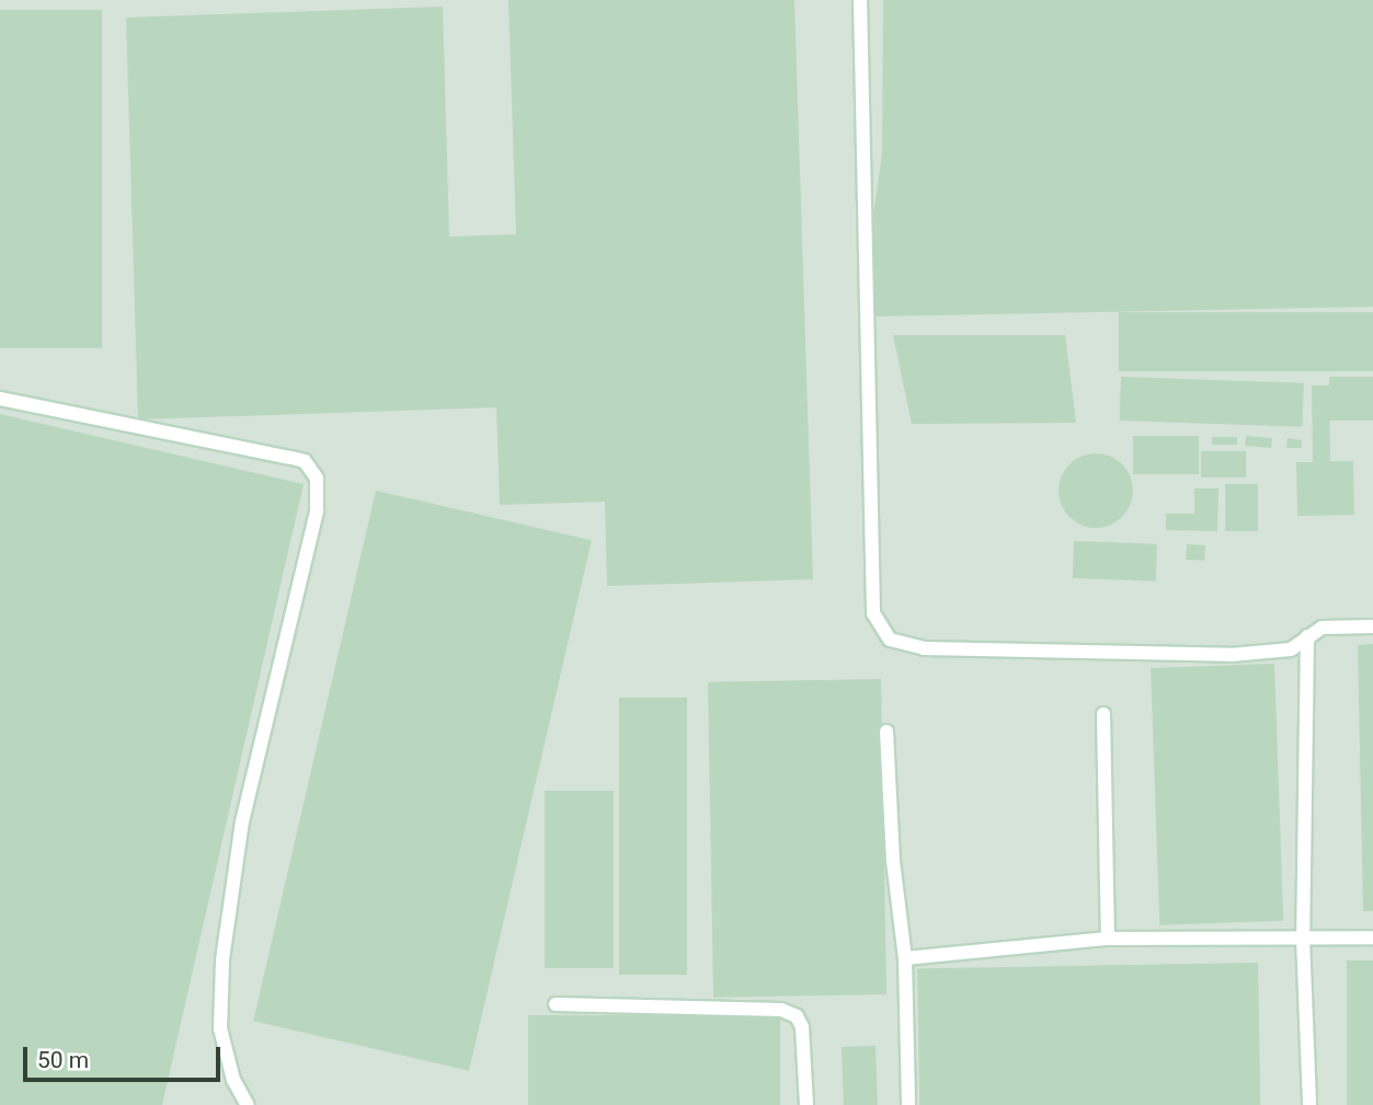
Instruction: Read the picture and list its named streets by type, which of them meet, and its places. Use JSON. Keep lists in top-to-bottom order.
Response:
{
  "scale_bar": "50 m"
}
